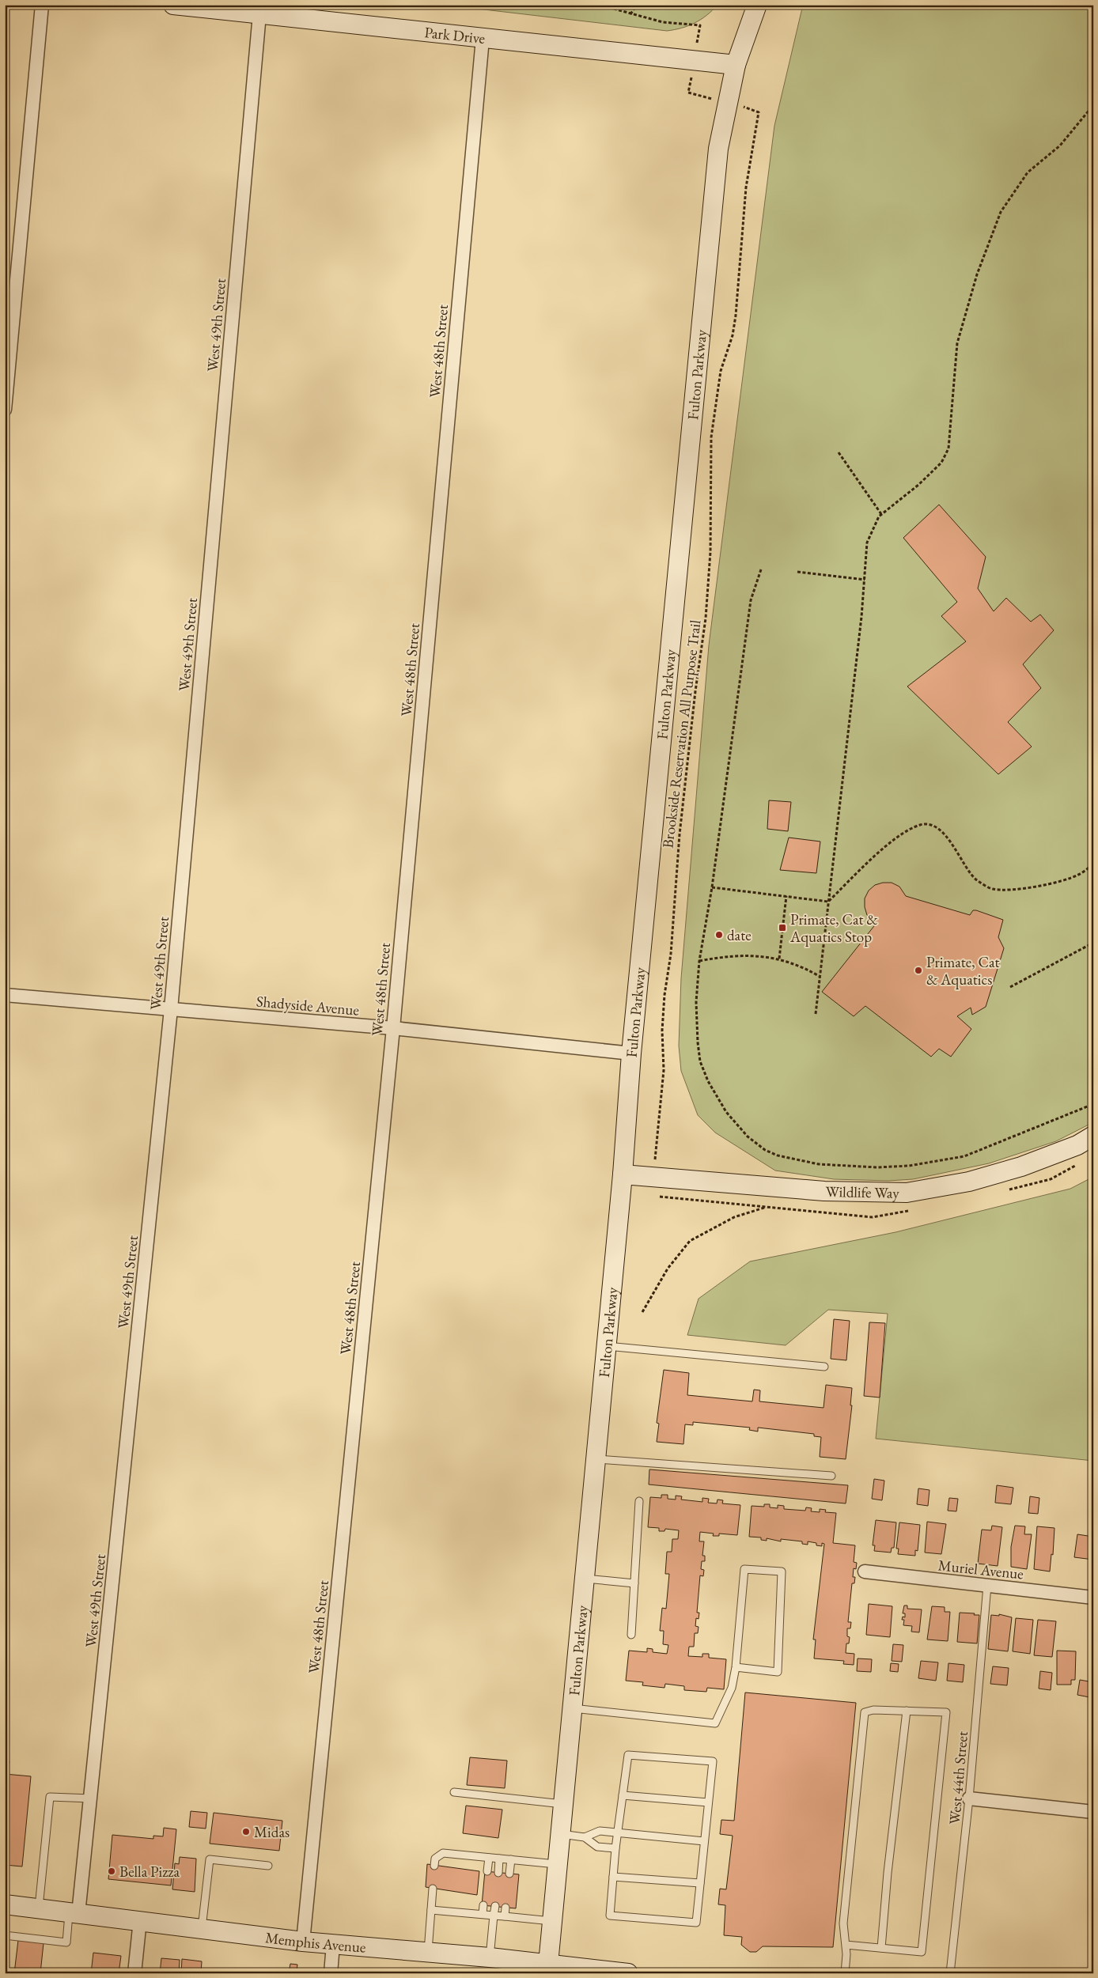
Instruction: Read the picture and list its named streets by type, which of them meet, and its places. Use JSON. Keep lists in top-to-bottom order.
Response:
{
  "streets": {
    "street": [
      "Park Drive",
      "West 49th Street",
      "West 48th Street",
      "Fulton Parkway",
      "Shadyside Avenue",
      "Wildlife Way",
      "Muriel Avenue",
      "Memphis Avenue"
    ],
    "lane": ["West 44th Street"],
    "path": ["Brookside Reservation All Purpose Trail"]
  },
  "crossings": [
    ["Park Drive", "West 49th Street"],
    ["Park Drive", "West 48th Street"],
    ["Park Drive", "Fulton Parkway"],
    ["West 49th Street", "Shadyside Avenue"],
    ["West 49th Street", "Memphis Avenue"],
    ["West 48th Street", "Shadyside Avenue"],
    ["West 48th Street", "Memphis Avenue"],
    ["Fulton Parkway", "Shadyside Avenue"],
    ["Fulton Parkway", "Wildlife Way"],
    ["Fulton Parkway", "Memphis Avenue"],
    ["Muriel Avenue", "West 44th Street"]
  ],
  "places": {
    "transit": ["Primate, Cat & Aquatics Stop"],
    "other": [
      "date",
      "Primate, Cat & Aquatics",
      "Midas",
      "Bella Pizza"
    ]
  }
}
